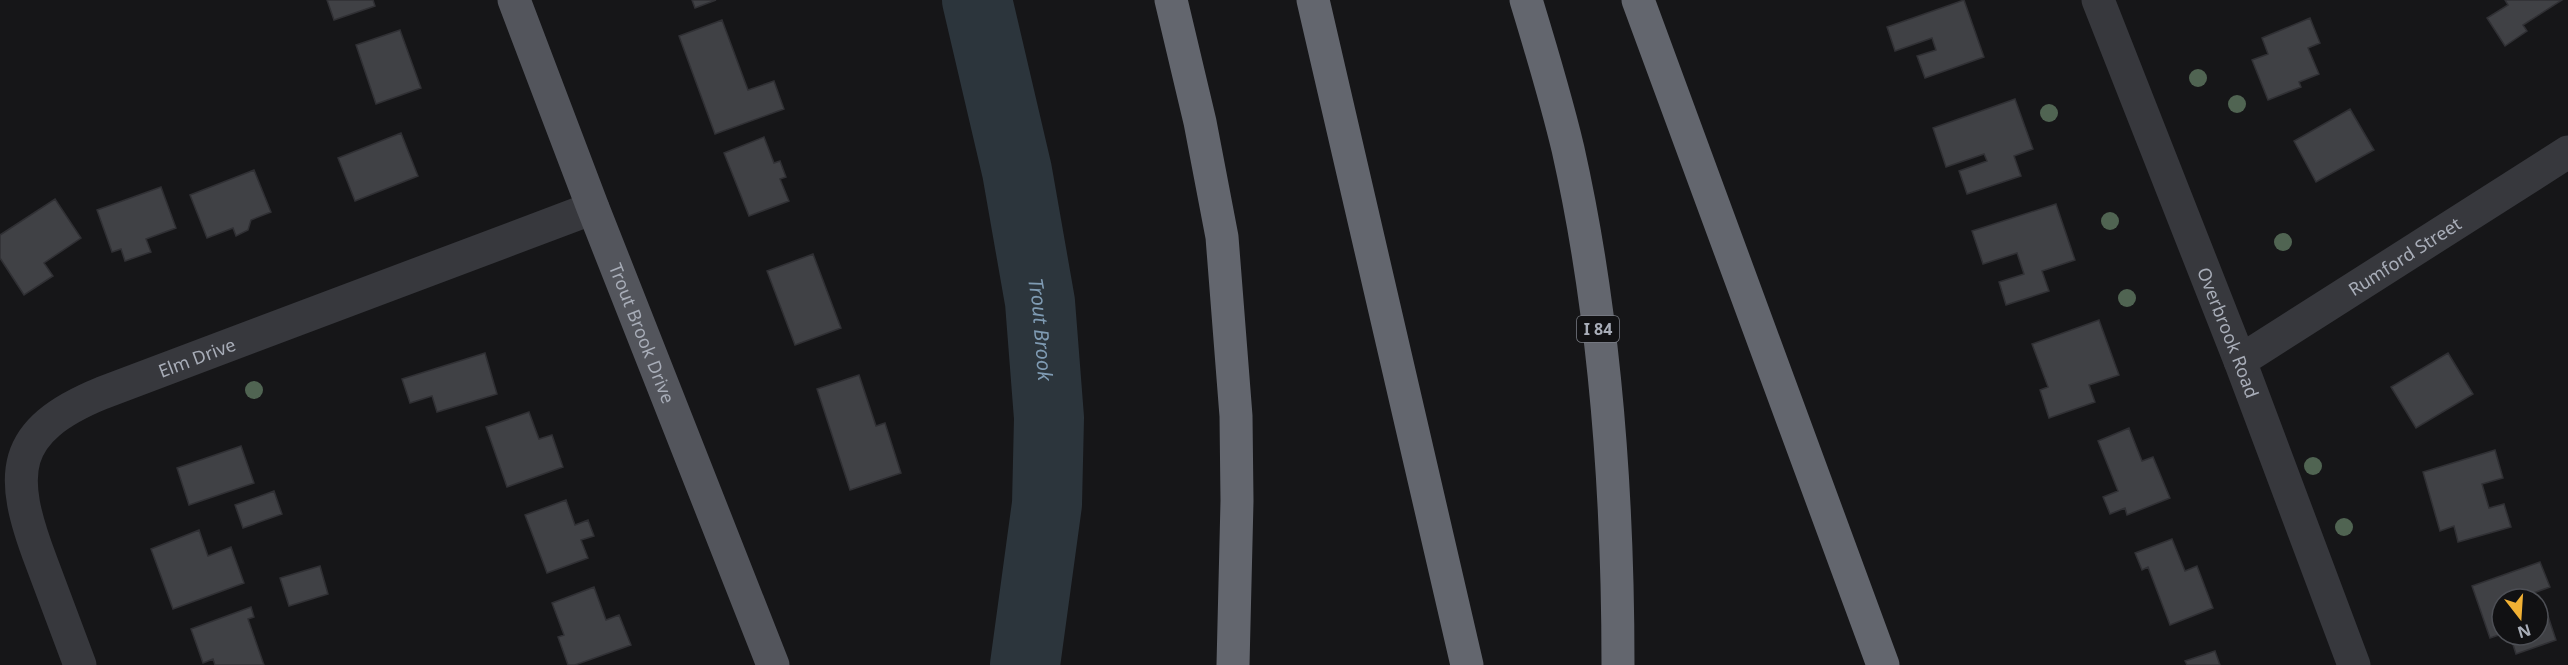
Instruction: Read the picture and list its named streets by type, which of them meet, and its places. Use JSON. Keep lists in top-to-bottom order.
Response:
{
  "streets": {
    "highway": ["I 84"],
    "main road": ["Trout Brook Drive"],
    "street": ["Rumford Street", "Overbrook Road", "Elm Drive"]
  },
  "crossings": [
    ["Rumford Street", "Overbrook Road"],
    ["Trout Brook Drive", "Elm Drive"]
  ],
  "water": ["Trout Brook"],
  "north": "bottom"
}
